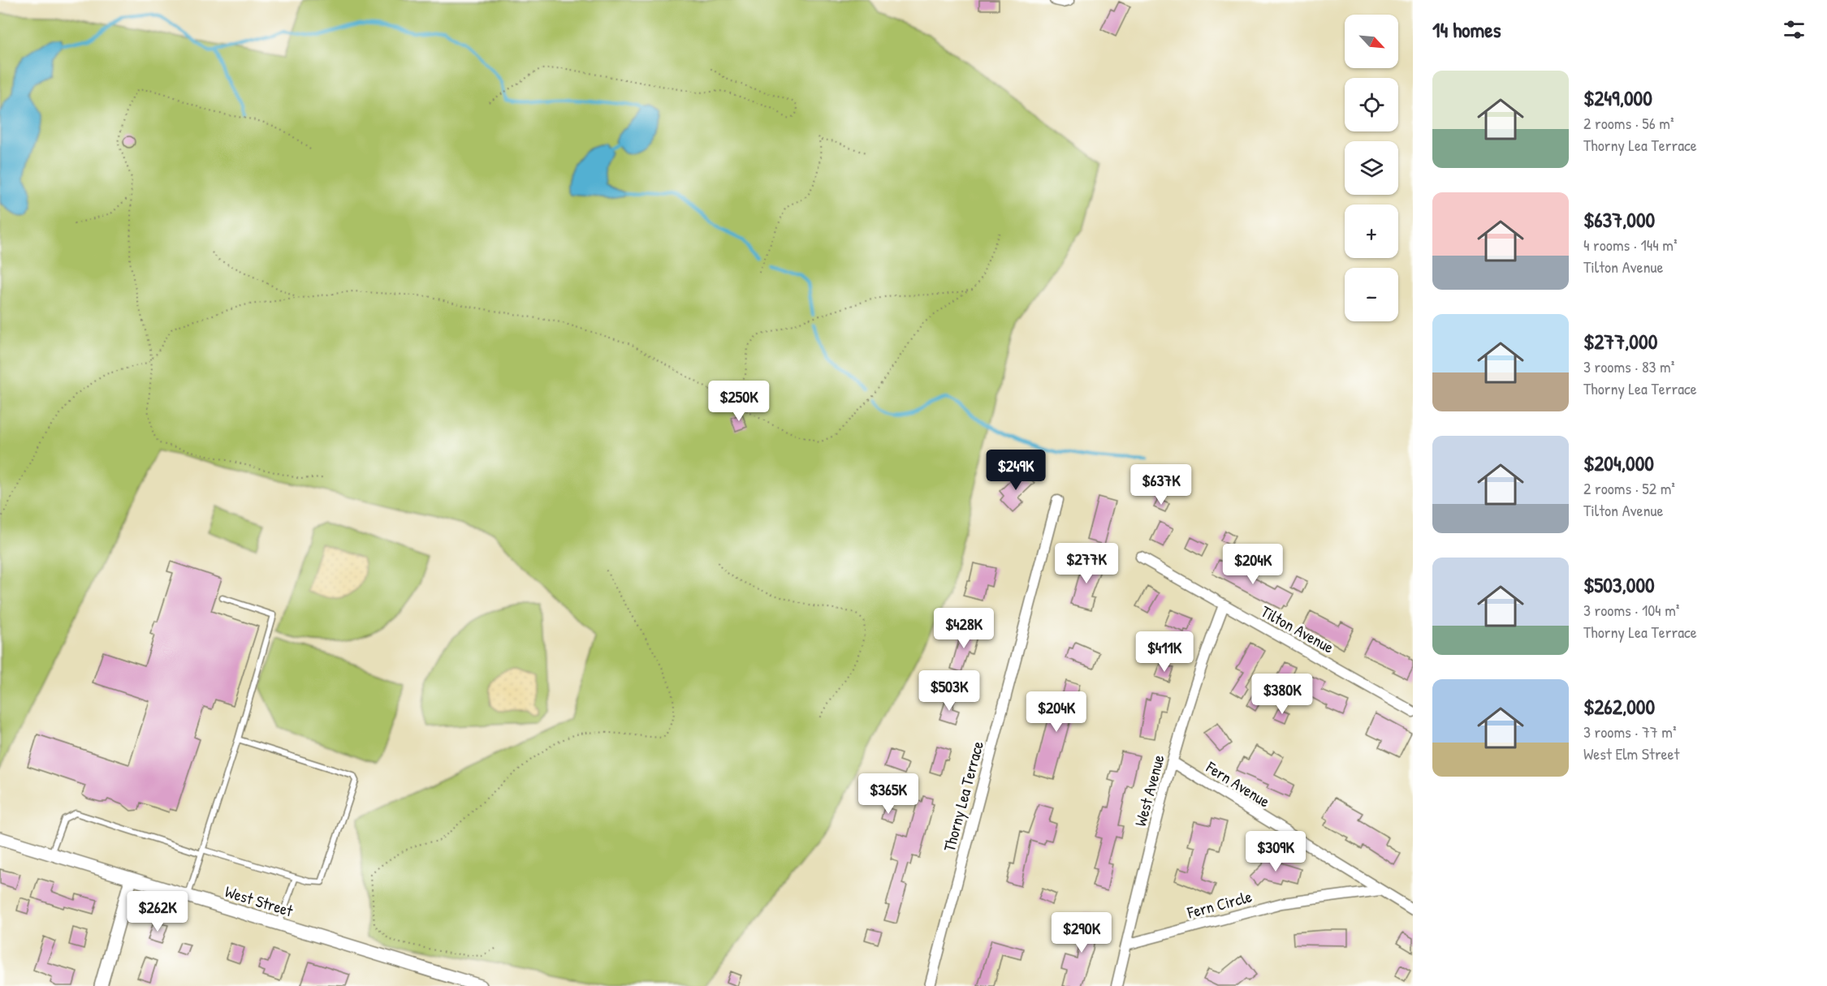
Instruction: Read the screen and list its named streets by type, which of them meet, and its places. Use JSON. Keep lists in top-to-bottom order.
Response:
{
  "streets": {
    "street": [
      "Tilton Avenue",
      "Fern Avenue",
      "West Avenue",
      "Thorny Lea Terrace",
      "West Street",
      "Fern Circle"
    ]
  },
  "crossings": [
    ["Tilton Avenue", "West Avenue"],
    ["Fern Avenue", "West Avenue"],
    ["Fern Avenue", "Fern Circle"],
    ["West Avenue", "Fern Circle"]
  ],
  "north": "bottom right",
  "page": {
    "heading": "14 homes",
    "map_buttons": ["+", "−"],
    "list": [
      {
        "name": "$249,000",
        "note": "2 rooms · 56 m² · Thorny Lea Terrace"
      },
      {
        "name": "$637,000",
        "note": "4 rooms · 144 m² · Tilton Avenue"
      },
      {
        "name": "$277,000",
        "note": "3 rooms · 83 m² · Thorny Lea Terrace"
      },
      {
        "name": "$204,000",
        "note": "2 rooms · 52 m² · Tilton Avenue"
      },
      {
        "name": "$503,000",
        "note": "3 rooms · 104 m² · Thorny Lea Terrace"
      },
      {
        "name": "$262,000",
        "note": "3 rooms · 77 m² · West Elm Street"
      }
    ],
    "price": [
      "$250K",
      "$249K",
      "$637K",
      "$277K",
      "$204K",
      "$428K",
      "$411K",
      "$503K",
      "$380K",
      "$204K",
      "$365K",
      "$309K",
      "$262K",
      "$290K"
    ]
  }
}
